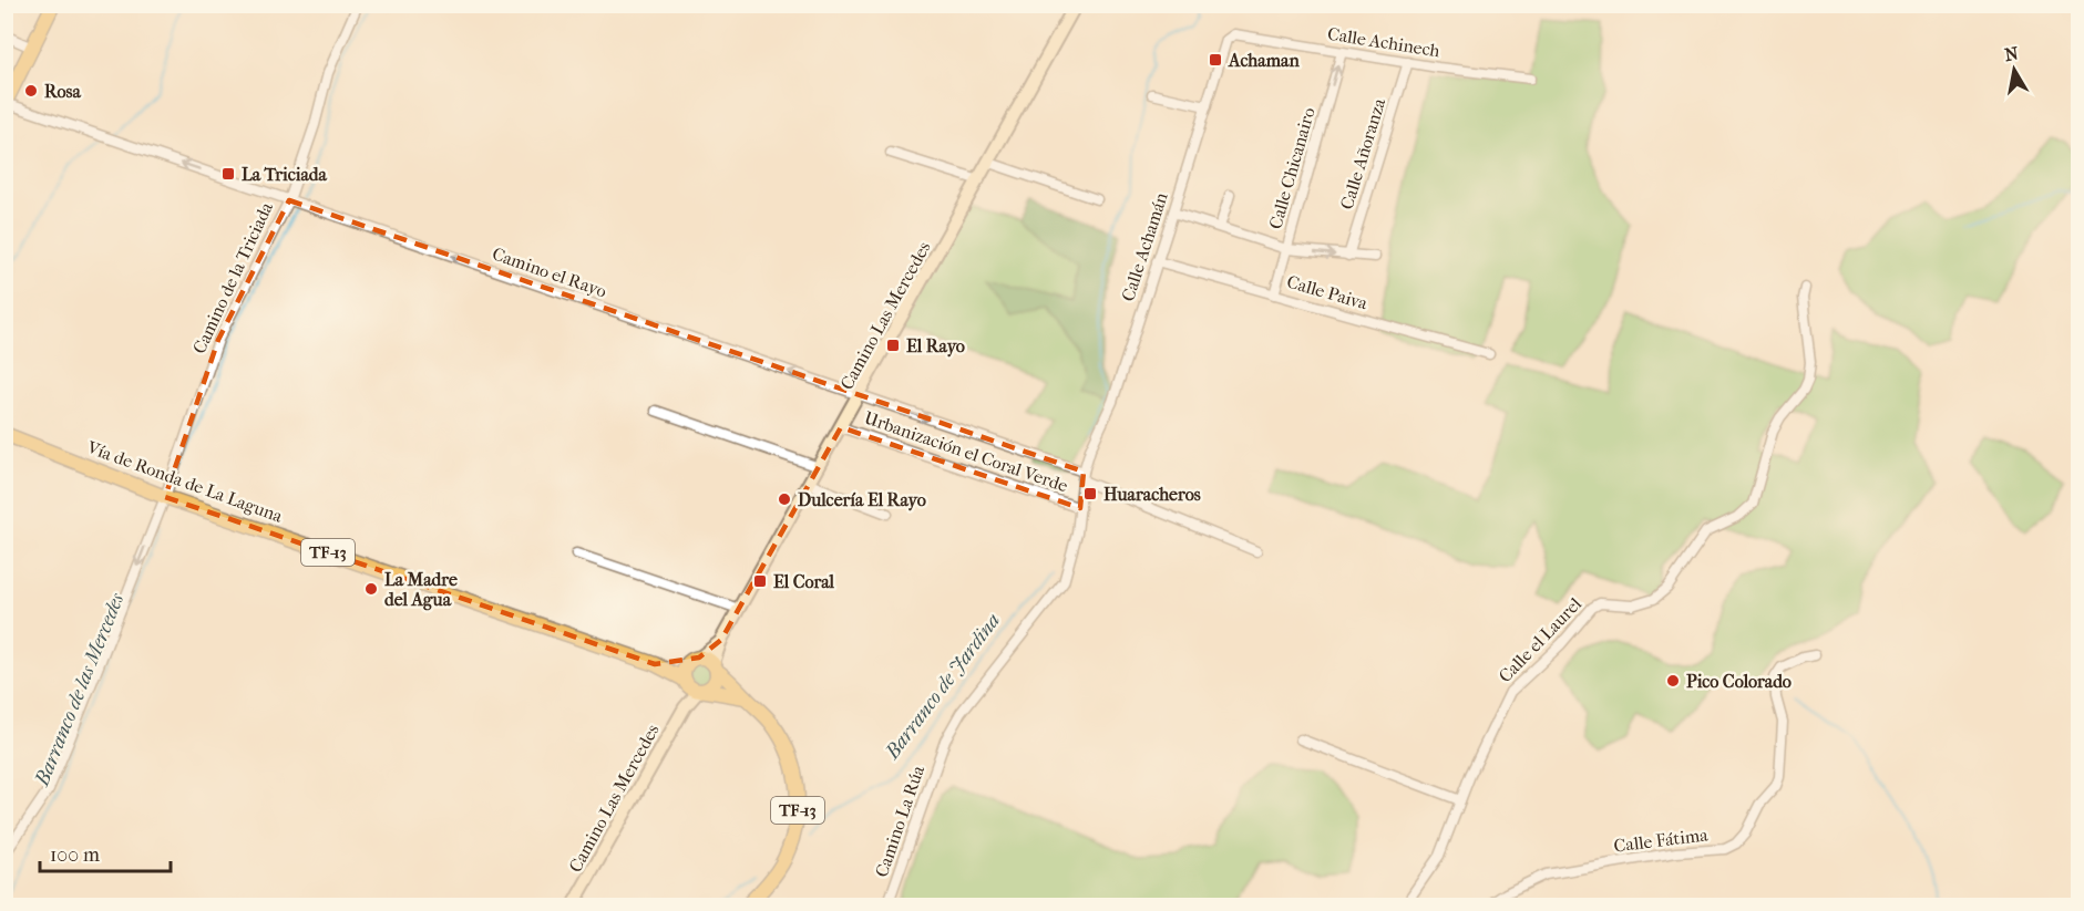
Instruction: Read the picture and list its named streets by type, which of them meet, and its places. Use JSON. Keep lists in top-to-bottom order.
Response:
{
  "streets": {
    "main road": ["Camino Las Mercedes", "Vía de Ronda de La Laguna", "TF-13"],
    "street": [
      "Calle Achinech",
      "Calle Añoranza",
      "Calle Chicanairo",
      "Calle Achamán",
      "Camino el Rayo",
      "Camino de la Triciada",
      "Calle Paiva",
      "Urbanización el Coral Verde",
      "Calle el Laurel",
      "Camino La Rúa",
      "Calle Fátima"
    ]
  },
  "crossings": [
    ["Calle Achinech", "Calle Añoranza"],
    ["Calle Achinech", "Calle Chicanairo"],
    ["Calle Achinech", "Calle Achamán"],
    ["Calle Chicanairo", "Calle Paiva"],
    ["Calle Achamán", "Camino el Rayo"],
    ["Calle Achamán", "Calle Paiva"],
    ["Calle Achamán", "Camino La Rúa"],
    ["Camino el Rayo", "Camino de la Triciada"],
    ["Camino el Rayo", "Camino Las Mercedes"],
    ["Camino el Rayo", "Camino La Rúa"],
    ["Camino de la Triciada", "Vía de Ronda de La Laguna"],
    ["Camino Las Mercedes", "Urbanización el Coral Verde"],
    ["Camino Las Mercedes", "Vía de Ronda de La Laguna"],
    ["Camino Las Mercedes", "TF-13"],
    ["Urbanización el Coral Verde", "Camino La Rúa"],
    ["Vía de Ronda de La Laguna", "TF-13"]
  ],
  "one_way": ["Calle Chicanairo", "Camino de la Triciada"],
  "water": ["Barranco de Jardina", "Barranco de las Mercedes"],
  "places": {
    "transit": [
      "Achaman",
      "La Triciada",
      "El Rayo",
      "Huaracheros",
      "El Coral"
    ],
    "other": [
      "Rosa",
      "Dulcería El Rayo",
      "La Madre del Agua",
      "Pico Colorado"
    ]
  },
  "scale_bar": "100 m",
  "north": "top"
}
